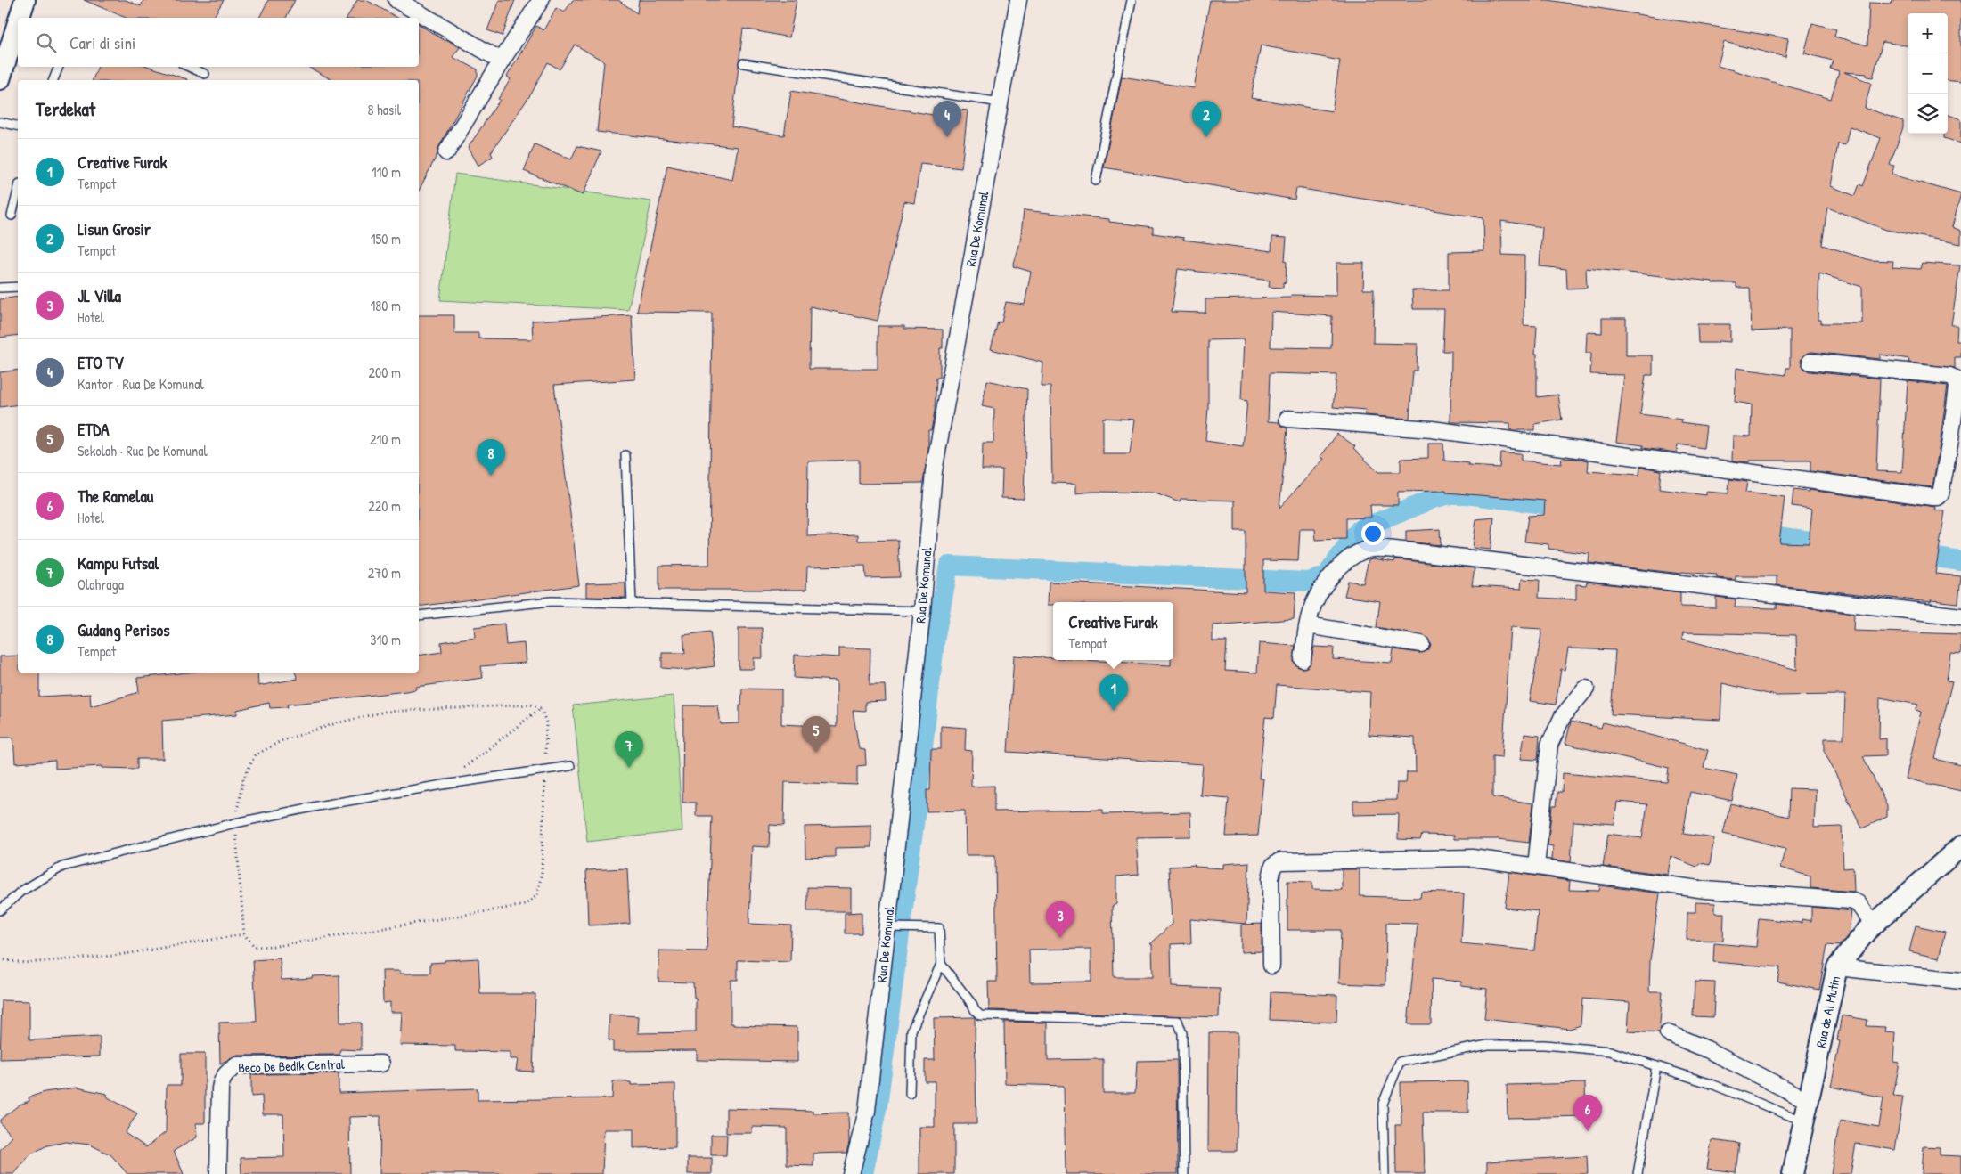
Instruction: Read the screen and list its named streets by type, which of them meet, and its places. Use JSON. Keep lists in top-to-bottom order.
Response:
{
  "streets": {
    "street": ["Rua De Komunal", "Rua de Ai Mutin", "Beco De Bedik Central"]
  },
  "page": {
    "map_buttons": ["+", "−"],
    "search": "Cari di sini",
    "heading": ["Terdekat", "8 hasil"],
    "pins": [
      "2",
      "4",
      "8",
      "1",
      "5",
      "7",
      "3",
      "6"
    ],
    "list": [
      {
        "mark": "1",
        "name": "Creative Furak",
        "note": "Tempat",
        "value": "110 m"
      },
      {
        "mark": "2",
        "name": "Lisun Grosir",
        "note": "Tempat",
        "value": "150 m"
      },
      {
        "mark": "3",
        "name": "JL Villa",
        "note": "Hotel",
        "value": "180 m"
      },
      {
        "mark": "4",
        "name": "ETO TV",
        "note": "Kantor · Rua De Komunal",
        "value": "200 m"
      },
      {
        "mark": "5",
        "name": "ETDA",
        "note": "Sekolah · Rua De Komunal",
        "value": "210 m"
      },
      {
        "mark": "6",
        "name": "The Ramelau",
        "note": "Hotel",
        "value": "220 m"
      },
      {
        "mark": "7",
        "name": "Kampu Futsal",
        "note": "Olahraga",
        "value": "270 m"
      },
      {
        "mark": "8",
        "name": "Gudang Perisos",
        "note": "Tempat",
        "value": "310 m"
      }
    ],
    "popup": ["Creative Furak", "Tempat"]
  }
}
